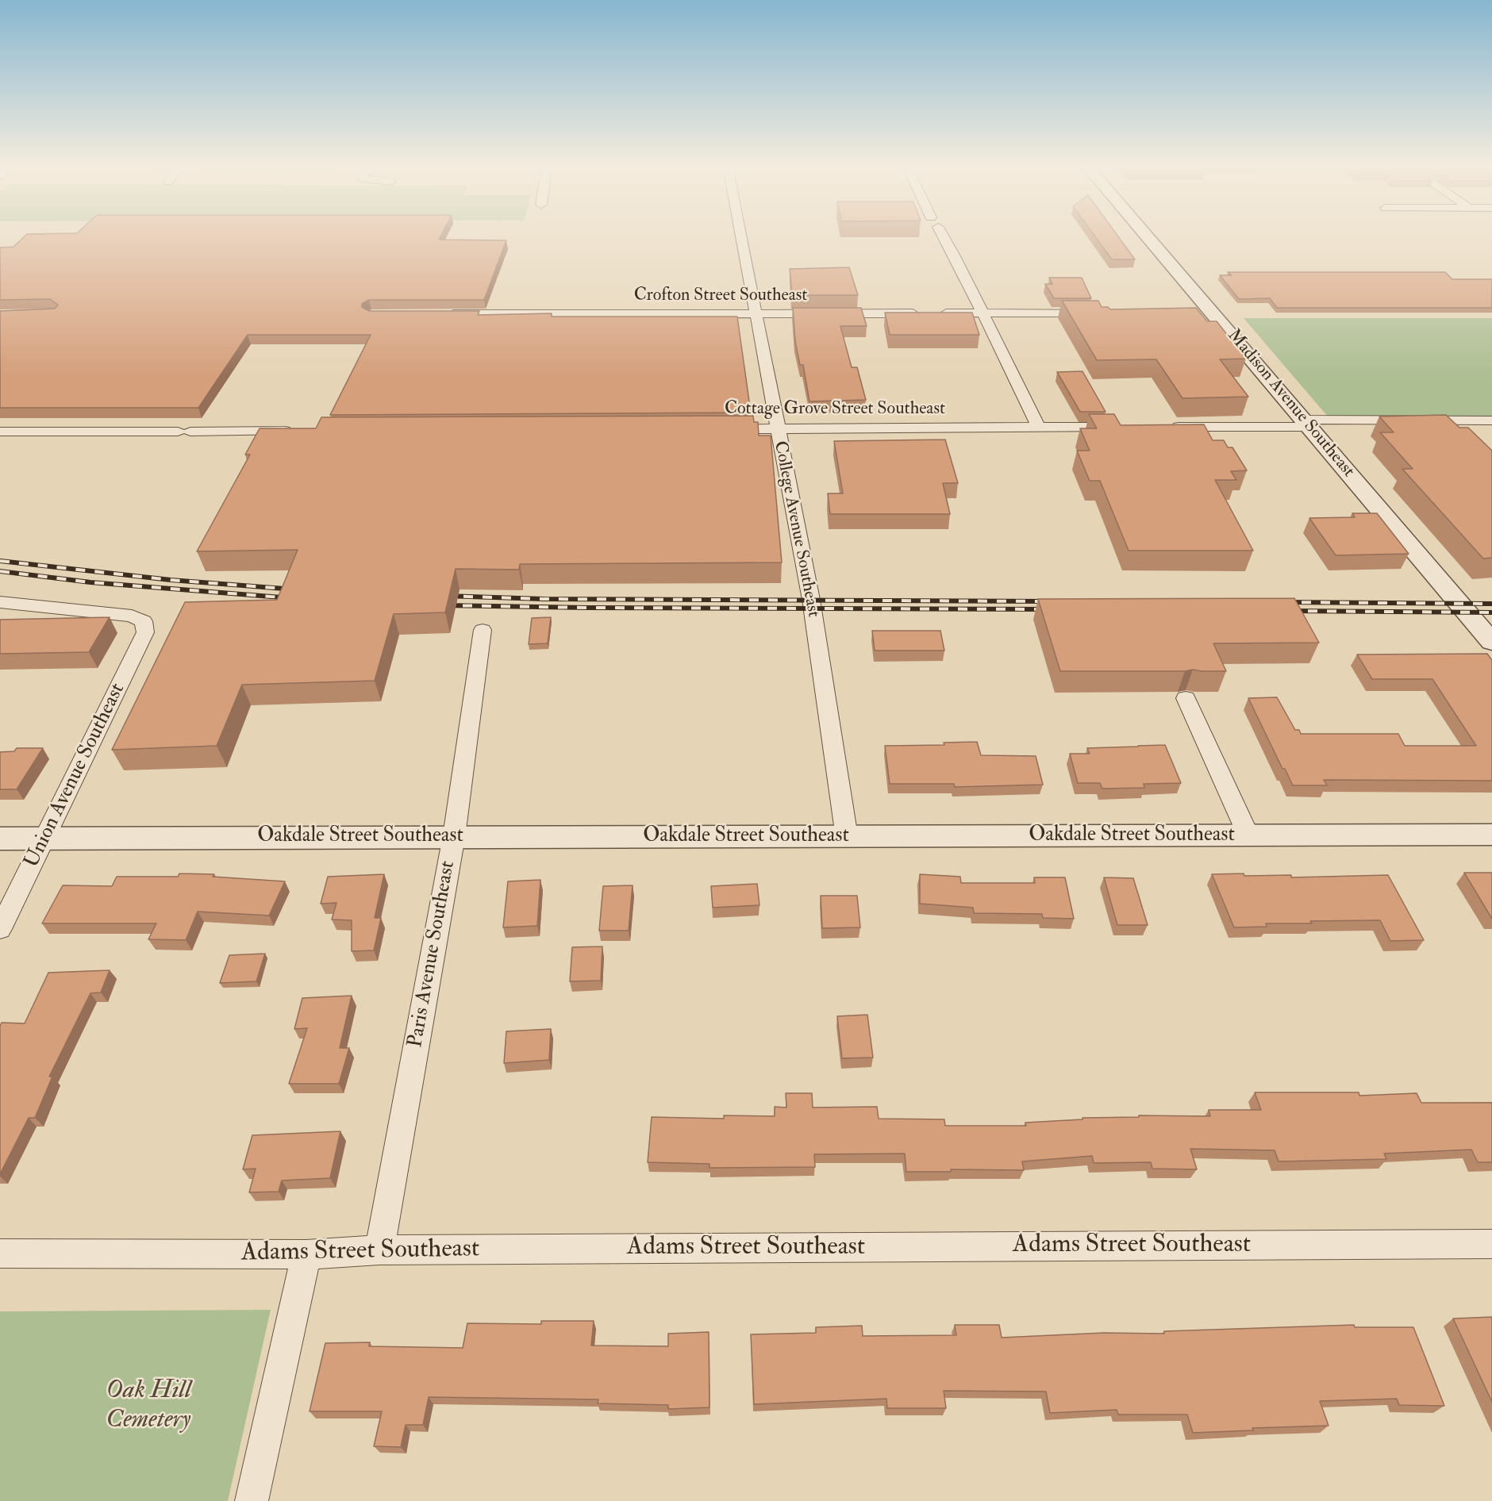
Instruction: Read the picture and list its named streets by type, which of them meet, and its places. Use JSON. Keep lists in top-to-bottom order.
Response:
{
  "streets": {
    "street": [
      "Crofton Street Southeast",
      "Madison Avenue Southeast",
      "Cottage Grove Street Southeast",
      "College Avenue Southeast",
      "Union Avenue Southeast",
      "Oakdale Street Southeast",
      "Paris Avenue Southeast",
      "Adams Street Southeast"
    ]
  },
  "crossings": [
    ["Crofton Street Southeast", "College Avenue Southeast"],
    ["Cottage Grove Street Southeast", "College Avenue Southeast"],
    ["College Avenue Southeast", "Oakdale Street Southeast"],
    ["Union Avenue Southeast", "Oakdale Street Southeast"],
    ["Oakdale Street Southeast", "Paris Avenue Southeast"],
    ["Paris Avenue Southeast", "Adams Street Southeast"]
  ],
  "parks": ["Oak Hill Cemetery"]
}
